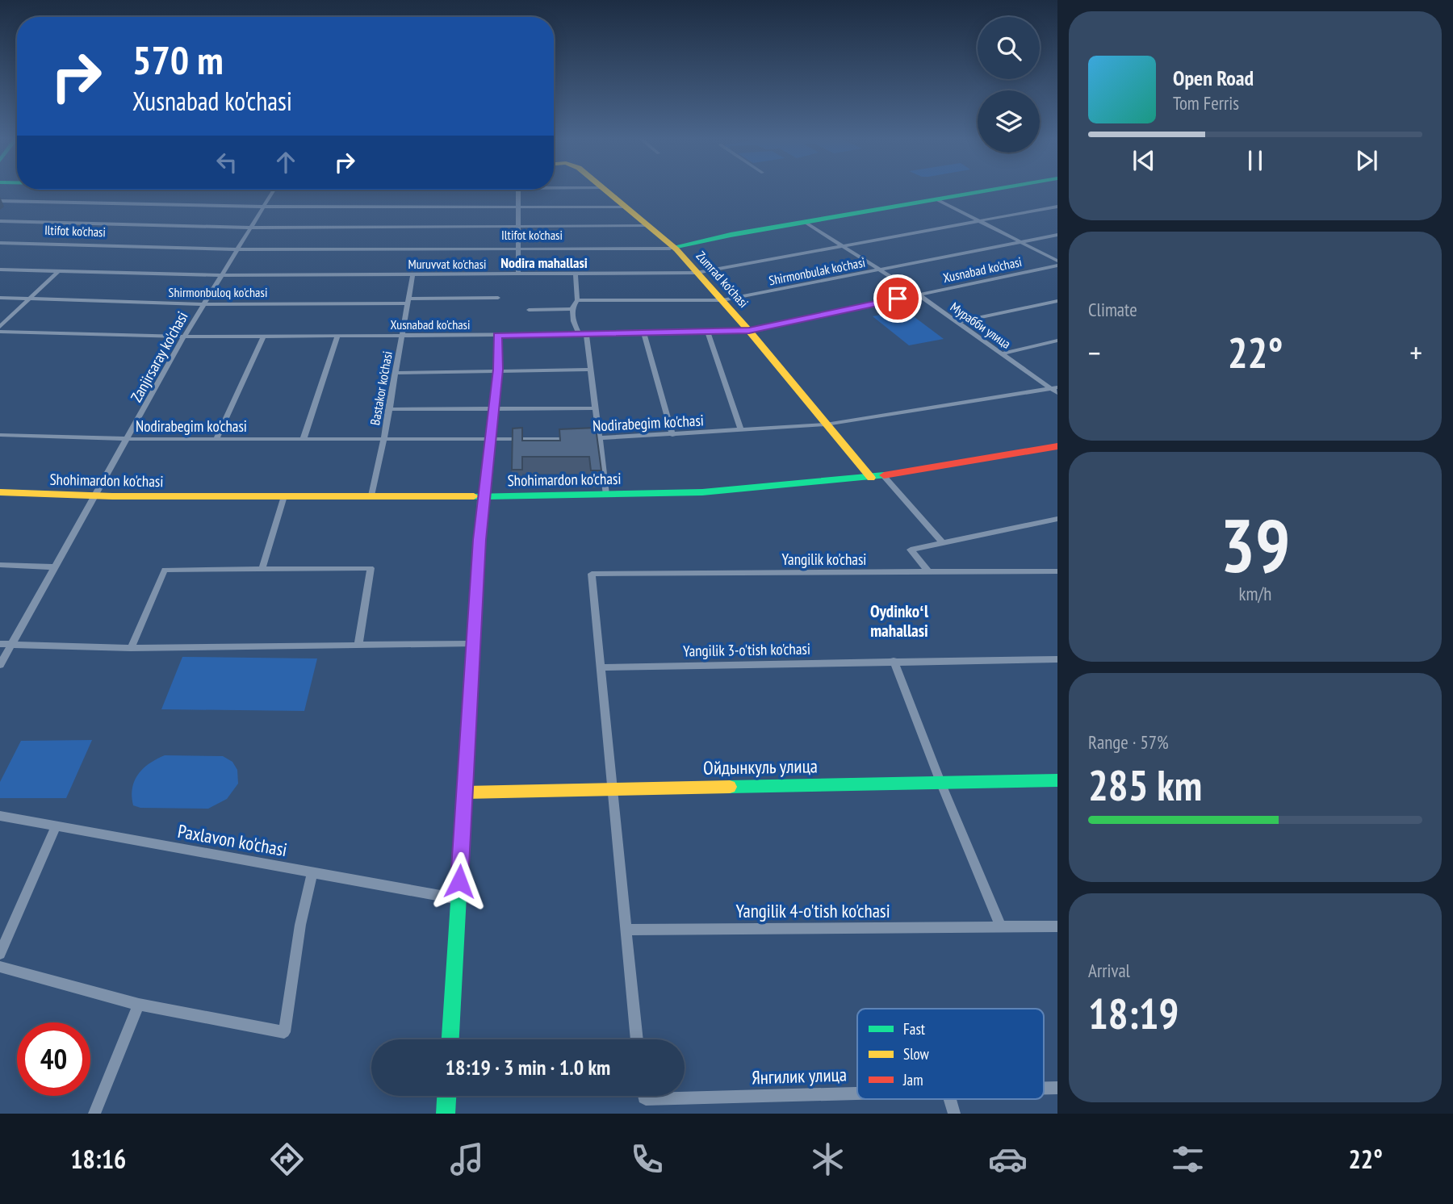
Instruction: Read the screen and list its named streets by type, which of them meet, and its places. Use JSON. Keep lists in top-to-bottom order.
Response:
{
  "streets": {
    "street": [
      "Iltifot ko'chasi",
      "Muruvvat ko'chasi",
      "Xusnabad ko'chasi",
      "Shirmonbulak ko'chasi",
      "Zumrad ko'chasi",
      "Shirmonbuloq ko'chasi",
      "Мурабби улица",
      "Zanjirsaray ko'chasi",
      "Bastakor ko'chasi",
      "Nodirabegim ko'chasi",
      "Shohimardon ko'chasi",
      "Yangilik ko'chasi",
      "Yangilik 3-o'tish ko'chasi",
      "Ойдынкуль улица",
      "Paxlavon ko'chasi",
      "Yangilik 4-o'tish ko'chasi",
      "Янгилик улица"
    ]
  },
  "crossings": [
    ["Iltifot ko'chasi", "Zumrad ko'chasi"],
    ["Iltifot ko'chasi", "Мурабби улица"],
    ["Iltifot ko'chasi", "Zanjirsaray ko'chasi"],
    ["Muruvvat ko'chasi", "Zumrad ko'chasi"],
    ["Muruvvat ko'chasi", "Мурабби улица"],
    ["Muruvvat ko'chasi", "Zanjirsaray ko'chasi"],
    ["Muruvvat ko'chasi", "Bastakor ko'chasi"],
    ["Xusnabad ko'chasi", "Zumrad ko'chasi"],
    ["Xusnabad ko'chasi", "Мурабби улица"],
    ["Xusnabad ko'chasi", "Zanjirsaray ko'chasi"],
    ["Xusnabad ko'chasi", "Bastakor ko'chasi"],
    ["Shirmonbulak ko'chasi", "Zumrad ko'chasi"],
    ["Shirmonbulak ko'chasi", "Мурабби улица"],
    ["Zumrad ko'chasi", "Nodirabegim ko'chasi"],
    ["Zumrad ko'chasi", "Shohimardon ko'chasi"],
    ["Shirmonbuloq ko'chasi", "Zanjirsaray ko'chasi"],
    ["Shirmonbuloq ko'chasi", "Bastakor ko'chasi"],
    ["Мурабби улица", "Nodirabegim ko'chasi"],
    ["Zanjirsaray ko'chasi", "Nodirabegim ko'chasi"],
    ["Zanjirsaray ko'chasi", "Shohimardon ko'chasi"],
    ["Bastakor ko'chasi", "Nodirabegim ko'chasi"],
    ["Bastakor ko'chasi", "Shohimardon ko'chasi"],
    ["Yangilik ko'chasi", "Yangilik 3-o'tish ko'chasi"]
  ],
  "districts": ["Nodira mahallasi", "Oydinkoʻl mahallasi"],
  "legend": ["Fast", "Slow", "Jam"],
  "page": {
    "turn": ["570 m", "Xusnabad ko'chasi"],
    "song": ["Open Road", "Tom Ferris"],
    "tile": [
      "Climate",
      ["39", "km/h"],
      ["Range · 57%", "285 km"],
      ["Arrival", "18:19"]
    ],
    "heat": ["−", "22°", "+"],
    "limit": "40",
    "trip": "18:19 · 3 min · 1.0 km",
    "tabs": ["18:16", "22°"]
  }
}
